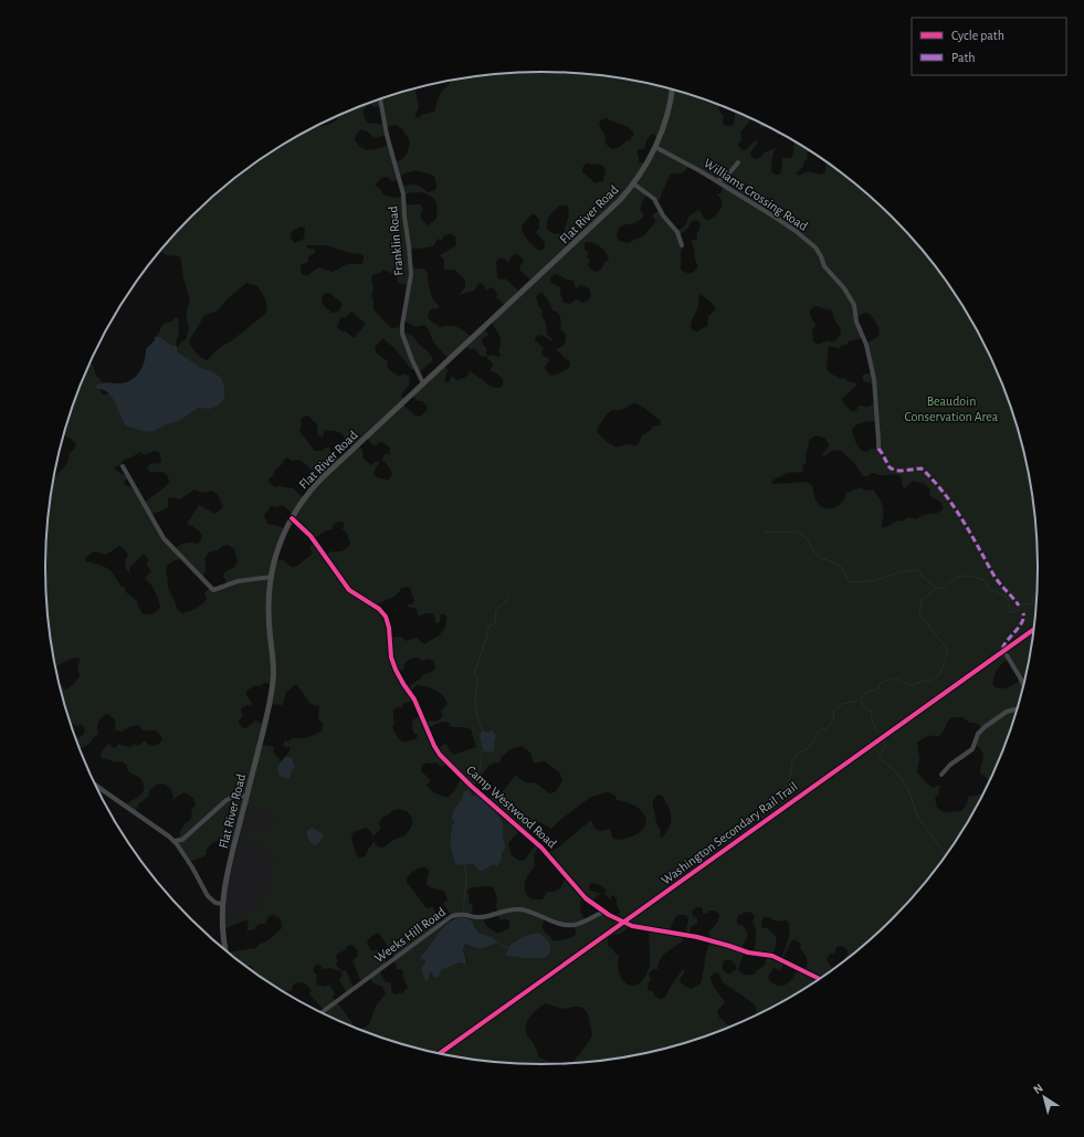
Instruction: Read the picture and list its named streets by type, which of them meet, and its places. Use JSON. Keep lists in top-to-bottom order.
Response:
{
  "streets": {
    "main road": ["Flat River Road"],
    "street": [
      "Williams Crossing Road",
      "Franklin Road",
      "Camp Westwood Road",
      "Weeks Hill Road"
    ],
    "cycle path": ["Washington Secondary Rail Trail"]
  },
  "crossings": [
    ["Williams Crossing Road", "Flat River Road"],
    ["Flat River Road", "Franklin Road"],
    ["Flat River Road", "Camp Westwood Road"],
    ["Camp Westwood Road", "Weeks Hill Road"]
  ],
  "parks": ["Beaudoin Conservation Area"],
  "legend": ["Cycle path", "Path"],
  "north": "top left"
}
